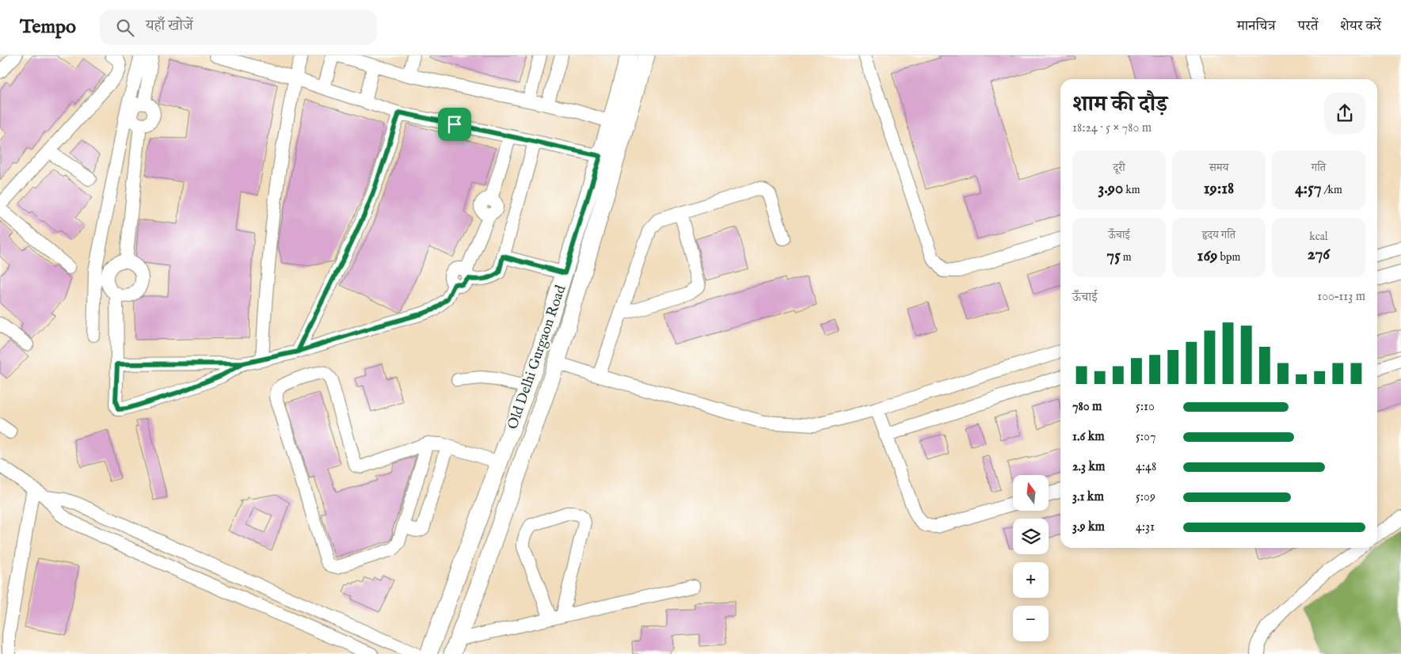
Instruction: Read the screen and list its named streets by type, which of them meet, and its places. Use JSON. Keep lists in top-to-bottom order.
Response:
{
  "streets": {
    "main road": ["Old Delhi Gurgaon Road"]
  },
  "north": "top",
  "page": {
    "header": "Tempo",
    "search": "यहाँ खोजें",
    "nav": ["मानचित्र", "परतें", "शेयर करें"],
    "heading": ["शाम की दौड़", "18:24 · 5 × 780 m"],
    "stats": [
      ["दूरी", "3.90 km"],
      ["समय", "19:18"],
      ["गति", "4:57 /km"],
      ["ऊँचाई", "75 m"],
      ["हृदय गति", "169 bpm"],
      ["kcal", "276"]
    ],
    "chart": ["ऊँचाई", "100–113 m"],
    "list": [
      {
        "name": "780 m",
        "note": "5:10"
      },
      {
        "name": "1.6 km",
        "note": "5:07"
      },
      {
        "name": "2.3 km",
        "note": "4:48"
      },
      {
        "name": "3.1 km",
        "note": "5:09"
      },
      {
        "name": "3.9 km",
        "note": "4:31"
      }
    ],
    "map_buttons": ["+", "−"]
  }
}
